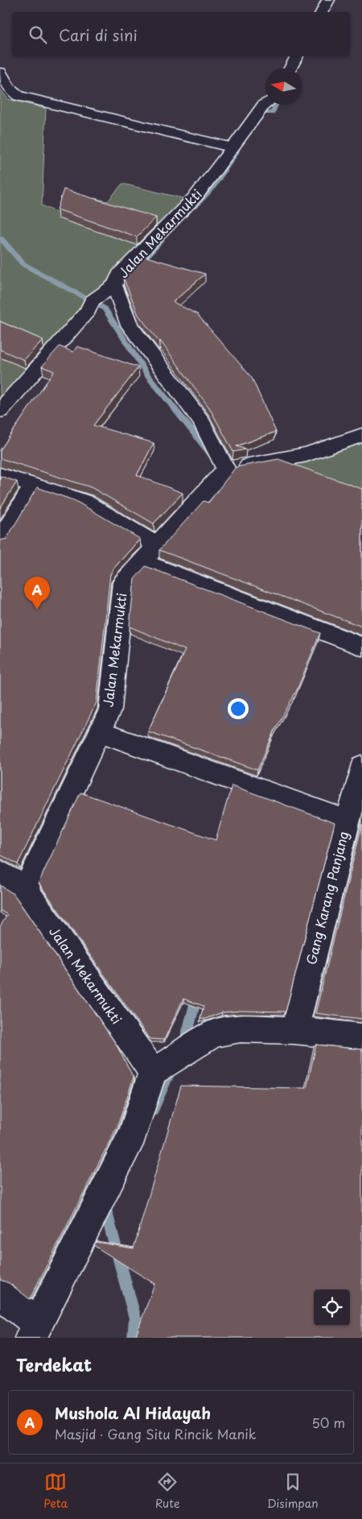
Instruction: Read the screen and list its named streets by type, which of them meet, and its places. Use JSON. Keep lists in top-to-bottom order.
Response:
{
  "streets": {
    "street": ["Jalan Mekarmukti", "Gang Karang Panjang"]
  },
  "north": "left",
  "page": {
    "search": "Cari di sini",
    "pins": "A",
    "heading": "Terdekat",
    "list": [
      {
        "mark": "A",
        "name": "Mushola Al Hidayah",
        "note": "Masjid · Gang Situ Rincik Manik",
        "value": "50 m"
      }
    ],
    "nav": ["Peta", "Rute", "Disimpan"]
  }
}
